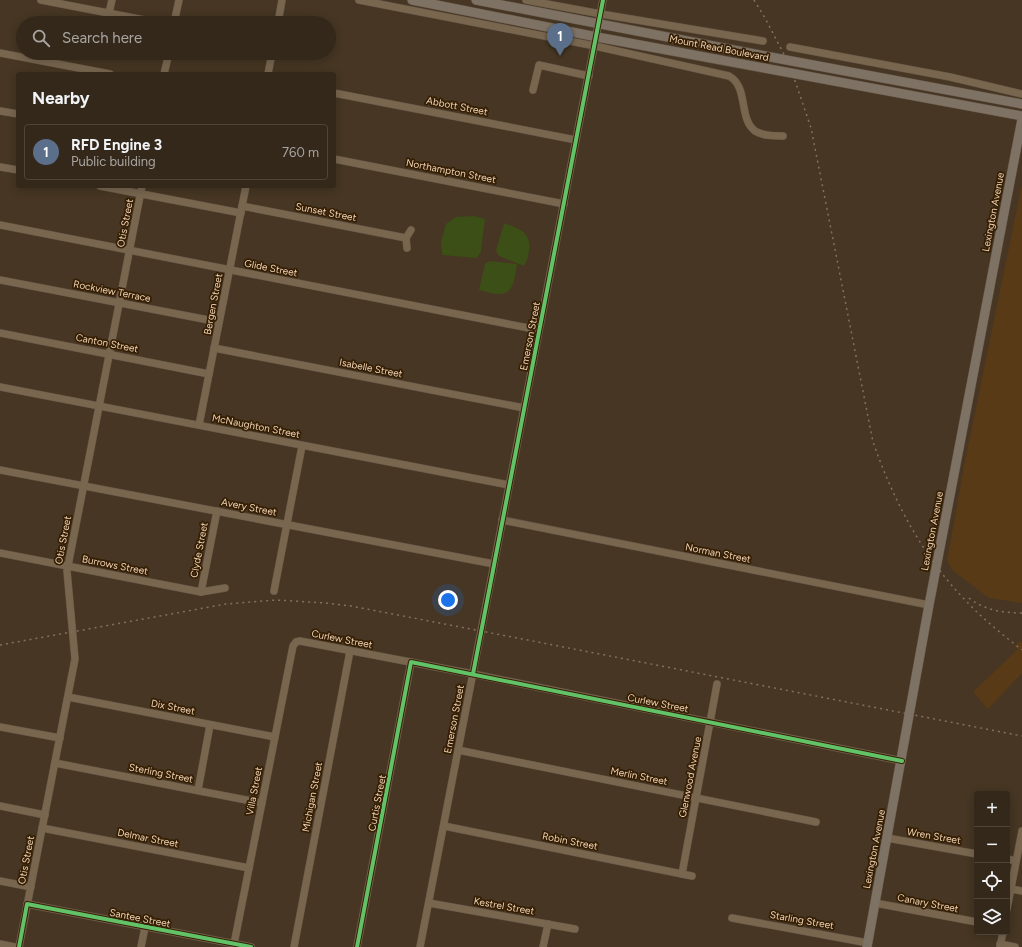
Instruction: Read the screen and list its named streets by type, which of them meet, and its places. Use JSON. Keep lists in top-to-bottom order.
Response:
{
  "streets": {
    "main road": ["Mount Read Boulevard", "Lexington Avenue"],
    "street": [
      "Abbott Street",
      "Northampton Street",
      "Sunset Street",
      "Otis Street",
      "Glide Street",
      "Rockview Terrace",
      "Bergen Street",
      "Emerson Street",
      "Canton Street",
      "Isabelle Street",
      "McNaughton Street",
      "Avery Street",
      "Clyde Street",
      "Norman Street",
      "Burrows Street",
      "Curlew Street",
      "Dix Street",
      "Sterling Street",
      "Merlin Street",
      "Glenwood Avenue",
      "Villa Street",
      "Michigan Street",
      "Curtis Street",
      "Wren Street",
      "Delmar Street",
      "Robin Street",
      "Canary Street",
      "Kestrel Street",
      "Santee Street",
      "Starling Street"
    ]
  },
  "crossings": [
    ["Mount Read Boulevard", "Lexington Avenue"],
    ["Mount Read Boulevard", "Emerson Street"],
    ["Abbott Street", "Emerson Street"],
    ["Northampton Street", "Emerson Street"],
    ["Sunset Street", "Otis Street"],
    ["Sunset Street", "Bergen Street"],
    ["Lexington Avenue", "Norman Street"],
    ["Lexington Avenue", "Curlew Street"],
    ["Lexington Avenue", "Wren Street"],
    ["Lexington Avenue", "Canary Street"],
    ["Lexington Avenue", "Starling Street"],
    ["Otis Street", "Glide Street"],
    ["Otis Street", "Rockview Terrace"],
    ["Otis Street", "Canton Street"],
    ["Otis Street", "McNaughton Street"],
    ["Otis Street", "Avery Street"],
    ["Otis Street", "Burrows Street"],
    ["Otis Street", "Dix Street"],
    ["Otis Street", "Sterling Street"],
    ["Otis Street", "Delmar Street"],
    ["Otis Street", "Santee Street"],
    ["Glide Street", "Bergen Street"],
    ["Glide Street", "Emerson Street"],
    ["Rockview Terrace", "Bergen Street"],
    ["Bergen Street", "Canton Street"],
    ["Bergen Street", "Isabelle Street"],
    ["Bergen Street", "McNaughton Street"],
    ["Emerson Street", "Isabelle Street"],
    ["Emerson Street", "McNaughton Street"],
    ["Emerson Street", "Avery Street"],
    ["Emerson Street", "Norman Street"],
    ["Emerson Street", "Curlew Street"],
    ["Emerson Street", "Merlin Street"],
    ["Emerson Street", "Robin Street"],
    ["Emerson Street", "Kestrel Street"],
    ["Avery Street", "Clyde Street"],
    ["Clyde Street", "Burrows Street"],
    ["Curlew Street", "Glenwood Avenue"],
    ["Curlew Street", "Villa Street"],
    ["Curlew Street", "Michigan Street"],
    ["Curlew Street", "Curtis Street"],
    ["Dix Street", "Villa Street"],
    ["Sterling Street", "Villa Street"],
    ["Merlin Street", "Glenwood Avenue"],
    ["Glenwood Avenue", "Robin Street"],
    ["Villa Street", "Delmar Street"],
    ["Villa Street", "Santee Street"]
  ],
  "page": {
    "search": "Search here",
    "pins": "1",
    "heading": "Nearby",
    "list": [
      {
        "mark": "1",
        "name": "RFD Engine 3",
        "note": "Public building",
        "value": "760 m"
      }
    ],
    "map_buttons": ["+", "−"]
  }
}
